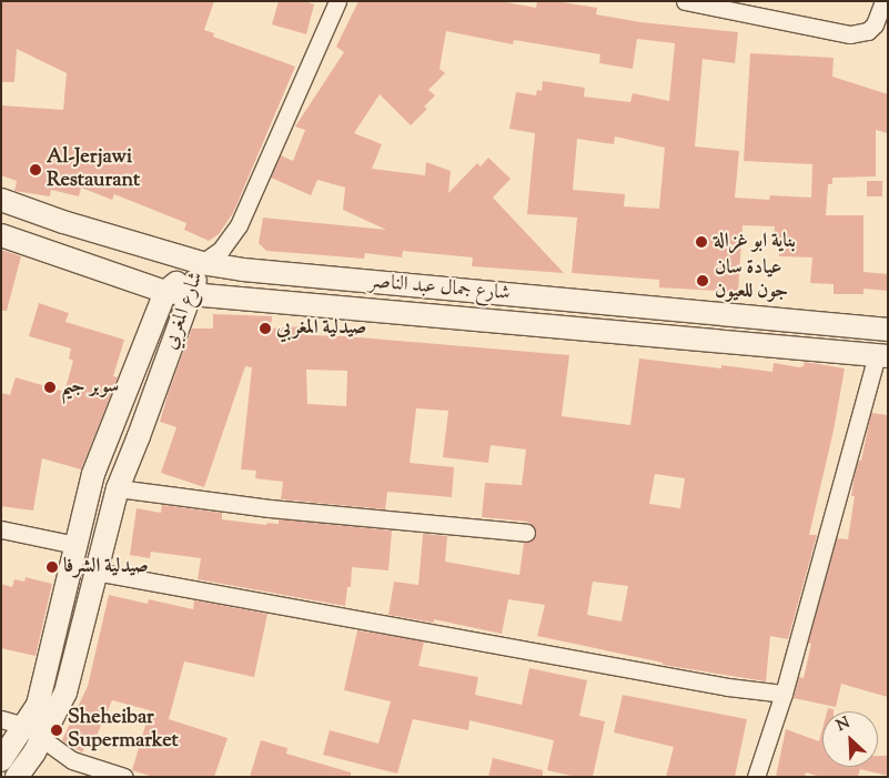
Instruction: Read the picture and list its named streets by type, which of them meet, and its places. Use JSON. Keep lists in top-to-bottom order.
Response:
{
  "streets": {
    "main road": ["شارع جمال عبد الناصر", "شارع المغربي"]
  },
  "crossings": [
    ["شارع جمال عبد الناصر", "شارع المغربي"]
  ],
  "places": [
    "Al-Jerjawi Restaurant",
    "بناية ابو غزالة",
    "عيادة سان جون للعيون",
    "صيدلية المغربي",
    "سوبر جيم",
    "صيدلية الشرفا",
    "Sheheibar Supermarket"
  ],
  "north": "top left"
}
